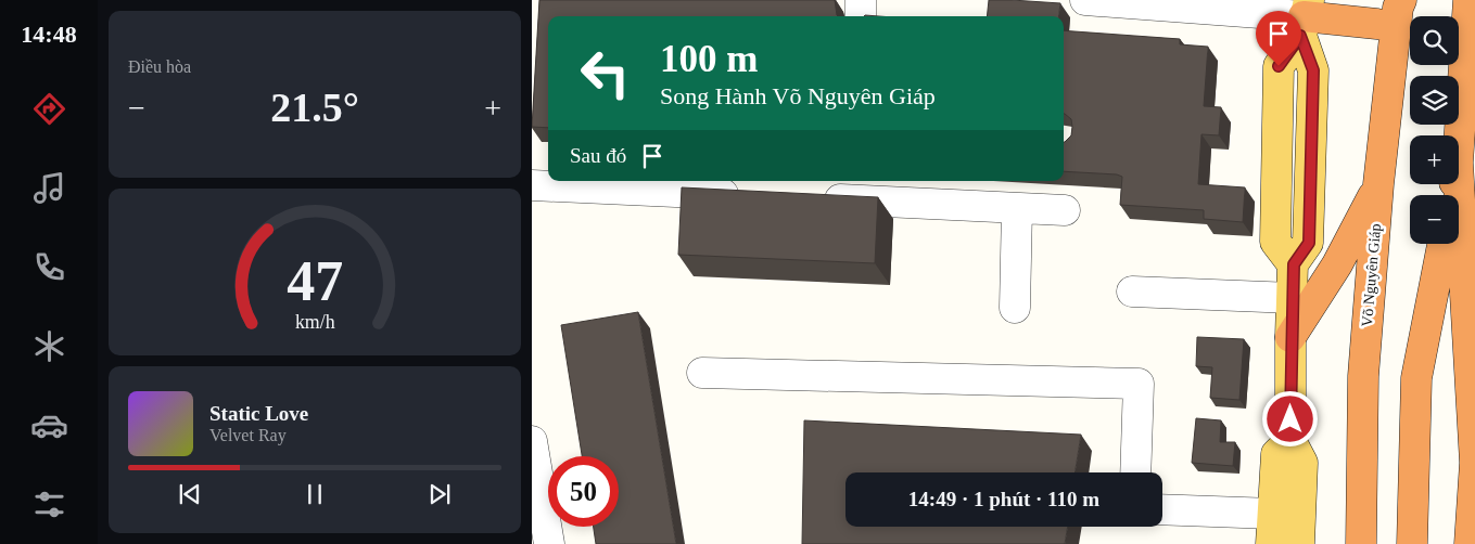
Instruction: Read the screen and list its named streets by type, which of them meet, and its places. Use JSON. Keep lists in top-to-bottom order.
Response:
{
  "streets": {
    "highway": ["Võ Nguyên Giáp"]
  },
  "page": {
    "tabs": "14:48",
    "tile": "Điều hòa",
    "map_buttons": ["+", "−"],
    "turn": ["100 m", "Song Hành Võ Nguyên Giáp"],
    "heat": ["−", "21.5°", "+"],
    "then": "Sau đó",
    "song": ["Static Love", "Velvet Ray"],
    "limit": "50",
    "trip": "14:49 · 1 phút · 110 m",
    "gauge": ["47", "km/h"]
  }
}
